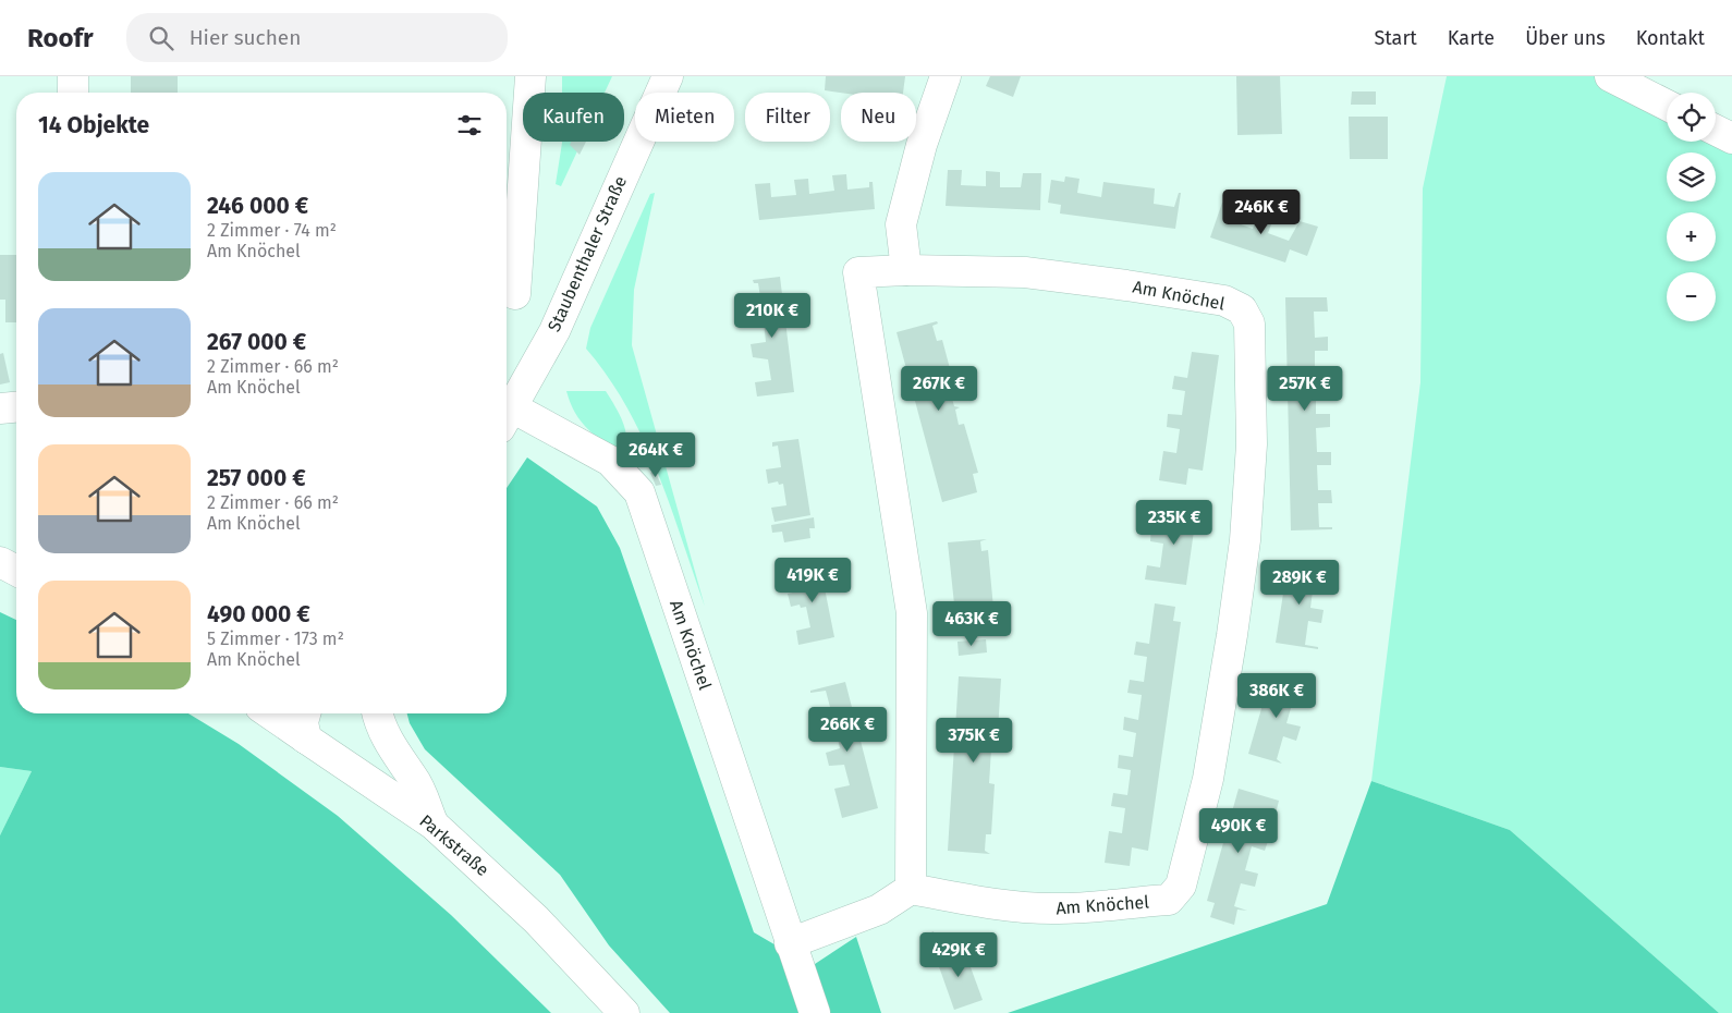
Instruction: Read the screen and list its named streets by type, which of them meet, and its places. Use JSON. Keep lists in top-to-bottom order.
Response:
{
  "streets": {
    "main road": ["Staubenthaler Straße", "Am Knöchel", "Parkstraße"]
  },
  "page": {
    "header": "Roofr",
    "search": "Hier suchen",
    "nav": [
      "Start",
      "Karte",
      "Über uns",
      "Kontakt"
    ],
    "map_buttons": ["+", "−"],
    "chip": [
      "Kaufen",
      "Mieten",
      "Filter",
      "Neu"
    ],
    "heading": "14 Objekte",
    "list": [
      {
        "name": "246 000 €",
        "note": "2 Zimmer · 74 m² · Am Knöchel"
      },
      {
        "name": "267 000 €",
        "note": "2 Zimmer · 66 m² · Am Knöchel"
      },
      {
        "name": "257 000 €",
        "note": "2 Zimmer · 66 m² · Am Knöchel"
      },
      {
        "name": "490 000 €",
        "note": "5 Zimmer · 173 m² · Am Knöchel"
      }
    ],
    "price": [
      "246K €",
      "210K €",
      "267K €",
      "257K €",
      "264K €",
      "235K €",
      "419K €",
      "289K €",
      "463K €",
      "386K €",
      "266K €",
      "375K €",
      "490K €",
      "429K €"
    ]
  }
}
